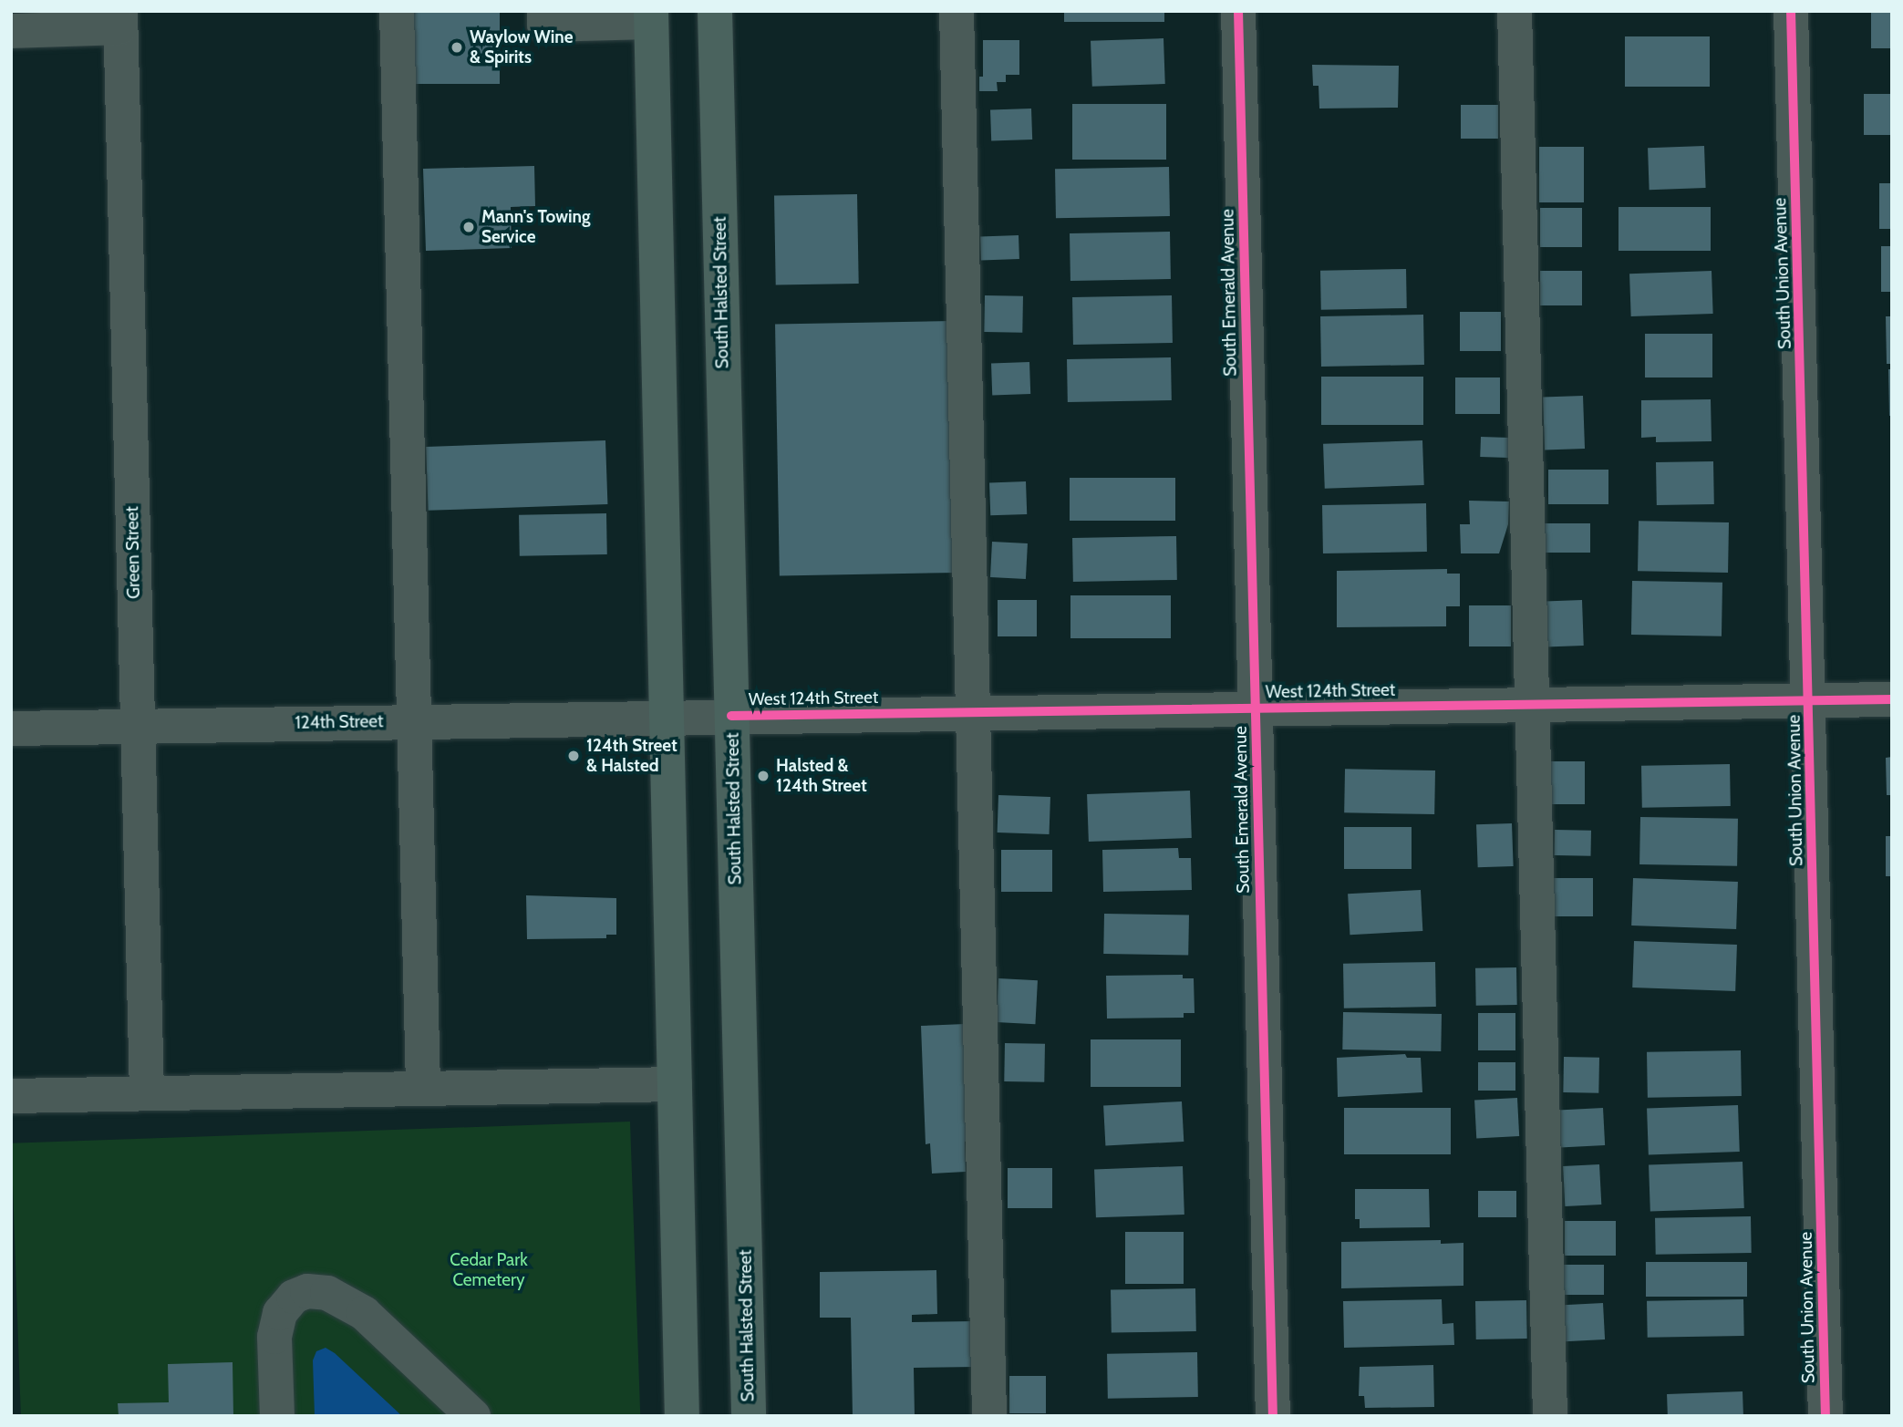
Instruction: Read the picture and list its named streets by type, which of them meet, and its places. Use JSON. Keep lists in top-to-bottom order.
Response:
{
  "streets": {
    "main road": ["South Halsted Street"],
    "street": [
      "South Union Avenue",
      "South Emerald Avenue",
      "Green Street",
      "West 124th Street",
      "124th Street"
    ]
  },
  "crossings": [
    ["South Union Avenue", "West 124th Street"],
    ["South Halsted Street", "West 124th Street"],
    ["South Emerald Avenue", "West 124th Street"],
    ["Green Street", "124th Street"],
    ["West 124th Street", "124th Street"]
  ],
  "parks": ["Cedar Park Cemetery"],
  "places": [
    "Waylow Wine & Spirits",
    "Mann's Towing Service",
    "124th Street & Halsted",
    "Halsted & 124th Street"
  ]
}
